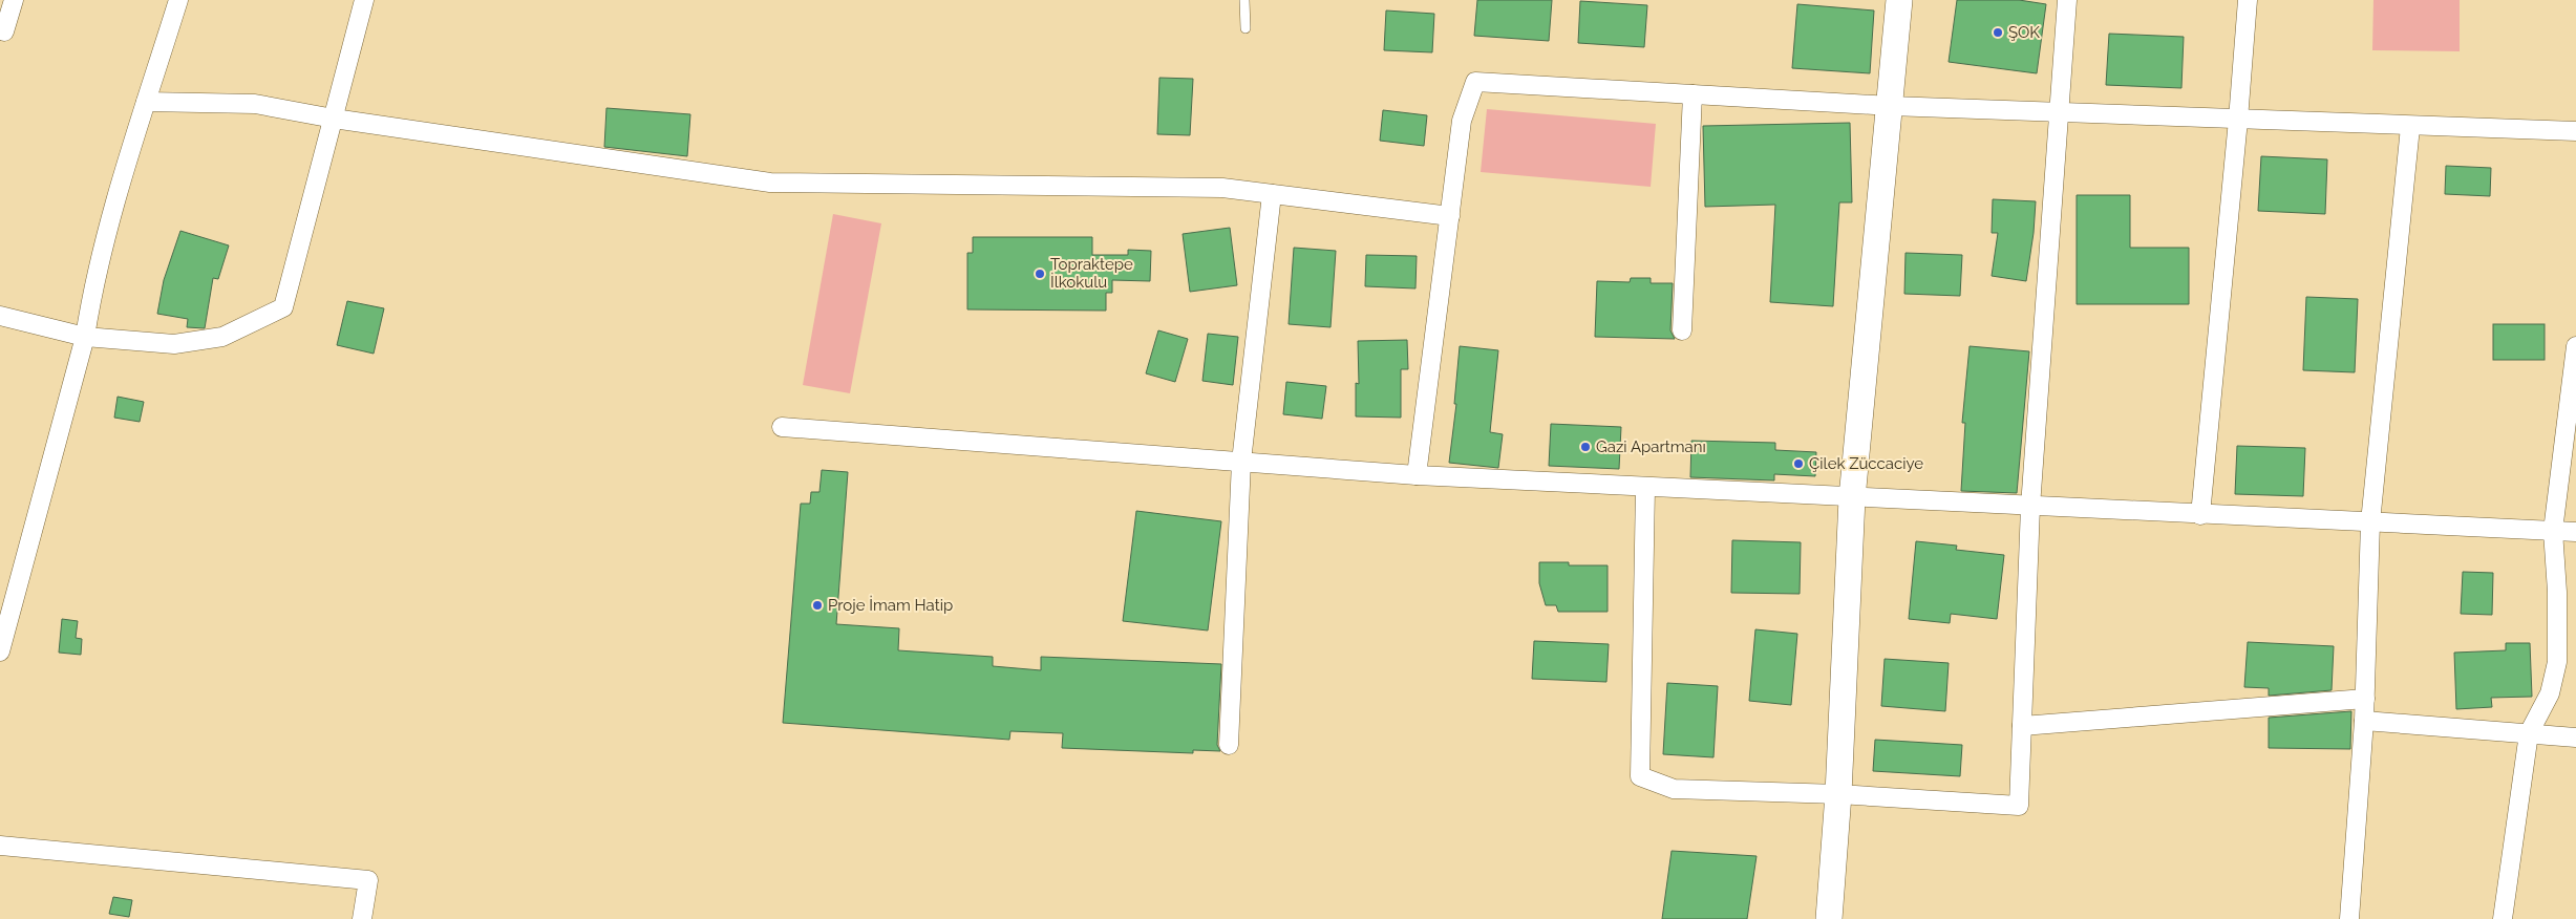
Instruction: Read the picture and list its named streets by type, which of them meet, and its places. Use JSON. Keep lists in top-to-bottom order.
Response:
{
  "places": [
    "ŞOK",
    "Topraktepe İlkokulu",
    "Gazi Apartmanı",
    "Çilek Züccaciye",
    "Proje İmam Hatip"
  ]
}
